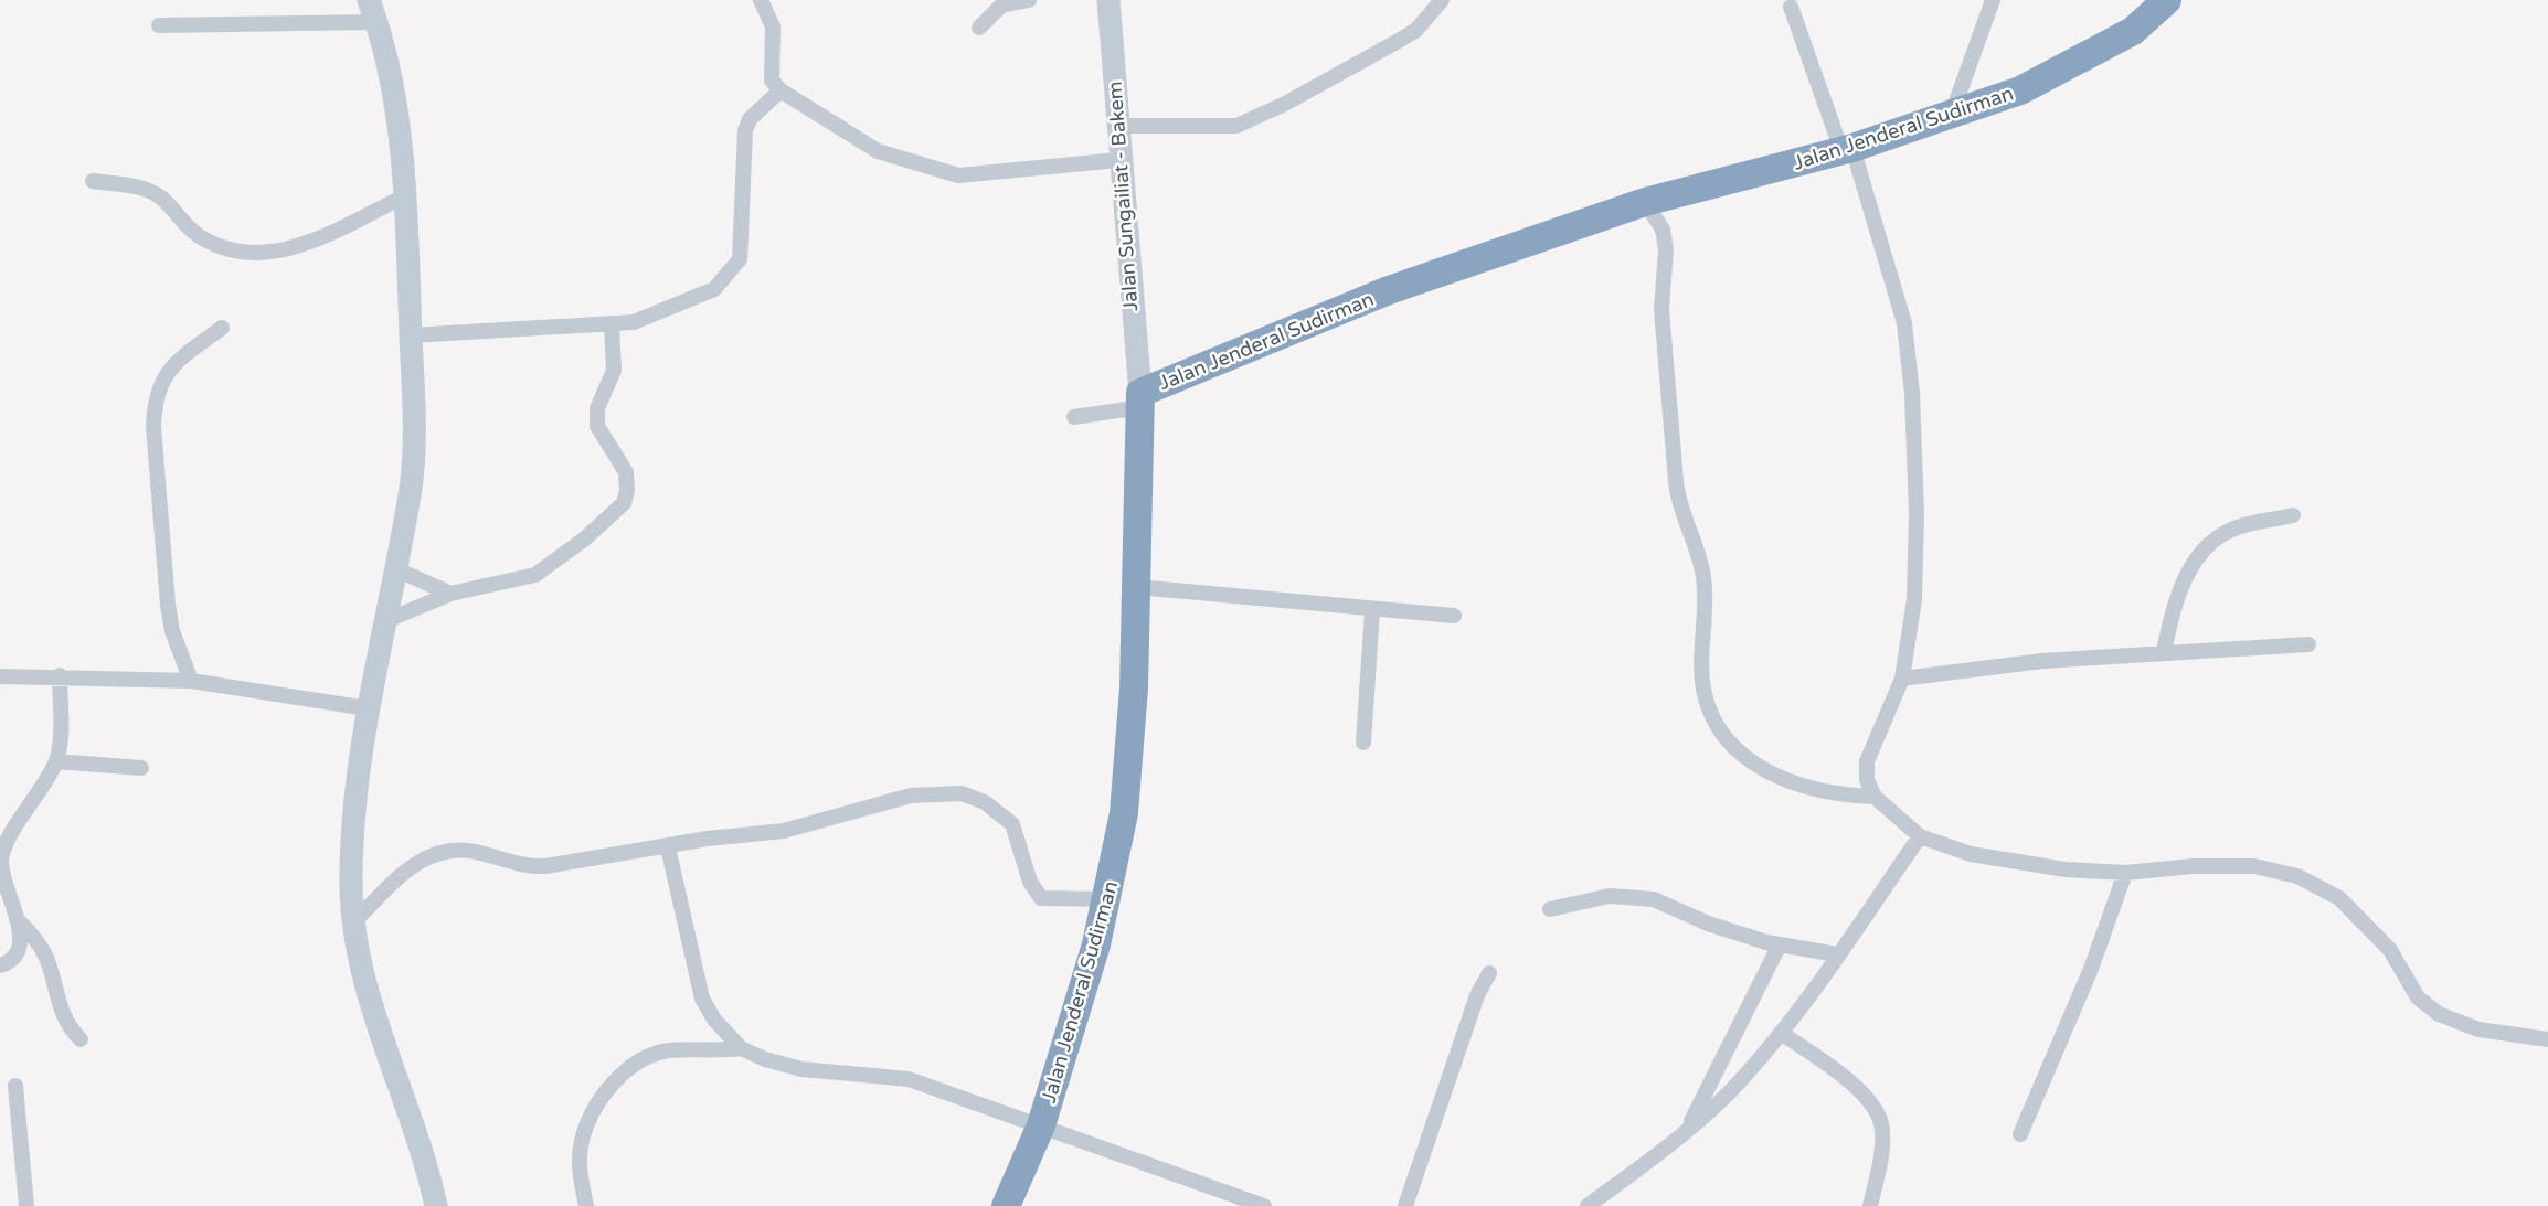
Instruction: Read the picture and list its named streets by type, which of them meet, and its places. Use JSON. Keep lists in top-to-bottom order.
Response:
{
  "streets": {
    "highway": ["Jalan Jenderal Sudirman"],
    "main road": ["Jalan Sungailiat - Bakem"]
  },
  "crossings": [
    ["Jalan Jenderal Sudirman", "Jalan Sungailiat - Bakem"]
  ]
}
